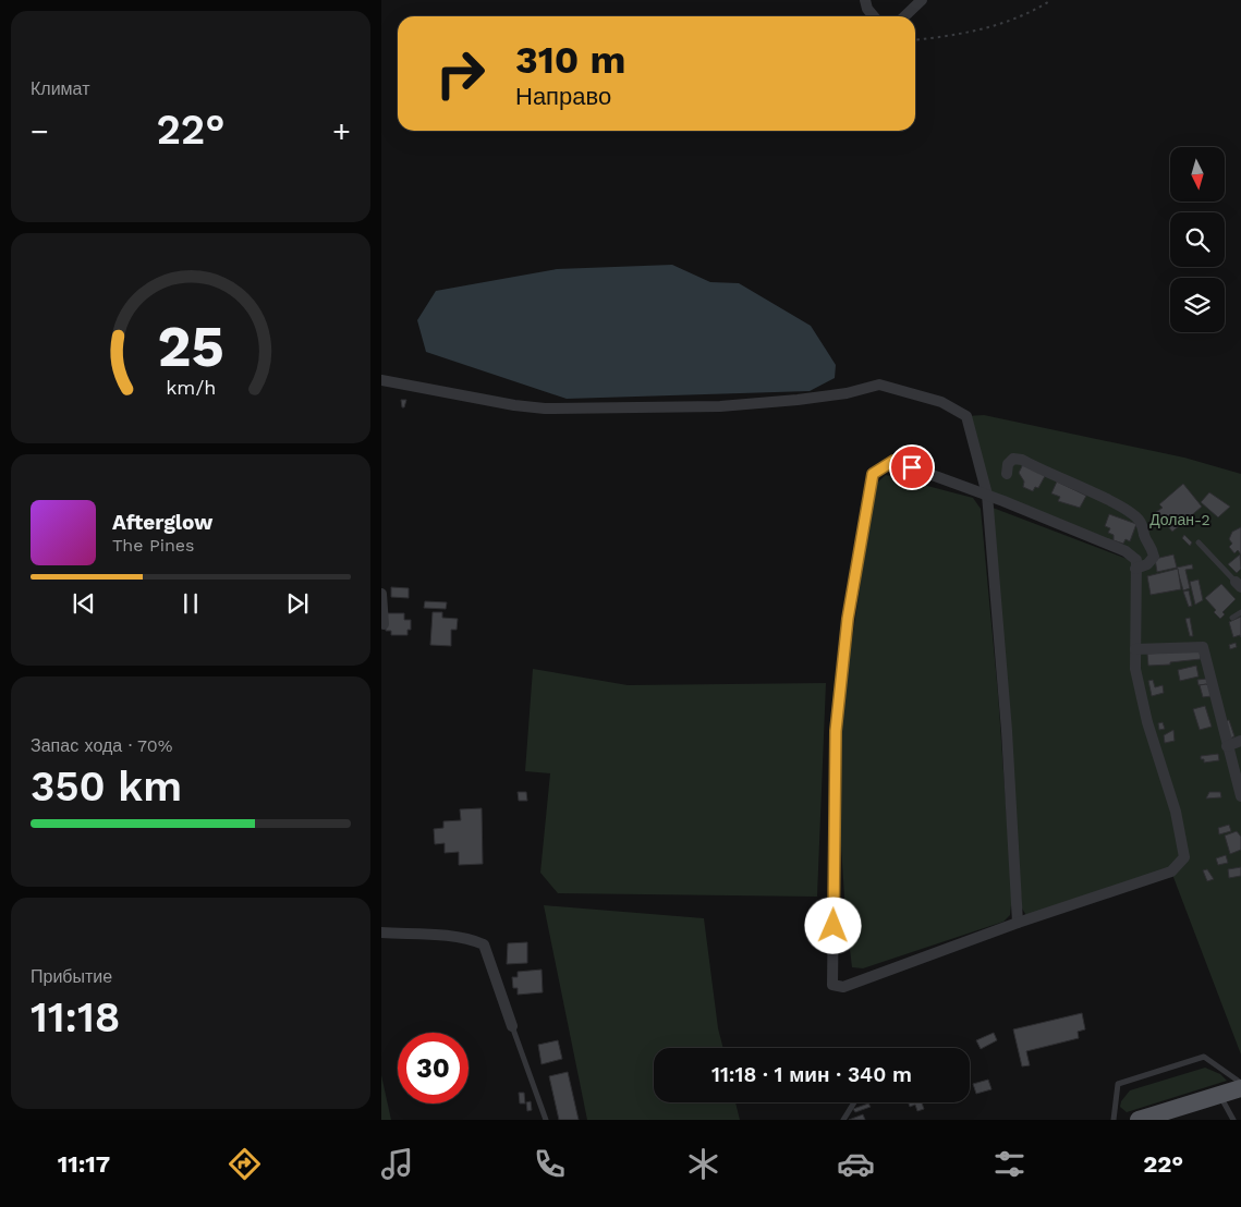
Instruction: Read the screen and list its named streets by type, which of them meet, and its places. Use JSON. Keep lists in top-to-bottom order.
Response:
{
  "parks": ["Долан-2"],
  "north": "bottom",
  "page": {
    "tile": [
      "Климат",
      ["Запас хода · 70%", "350 km"],
      ["Прибытие", "11:18"]
    ],
    "turn": ["310 m", "Направо"],
    "heat": ["−", "22°", "+"],
    "song": ["Afterglow", "The Pines"],
    "limit": "30",
    "trip": "11:18 · 1 мин · 340 m",
    "tabs": ["11:17", "22°"],
    "gauge": ["25", "km/h"]
  }
}
